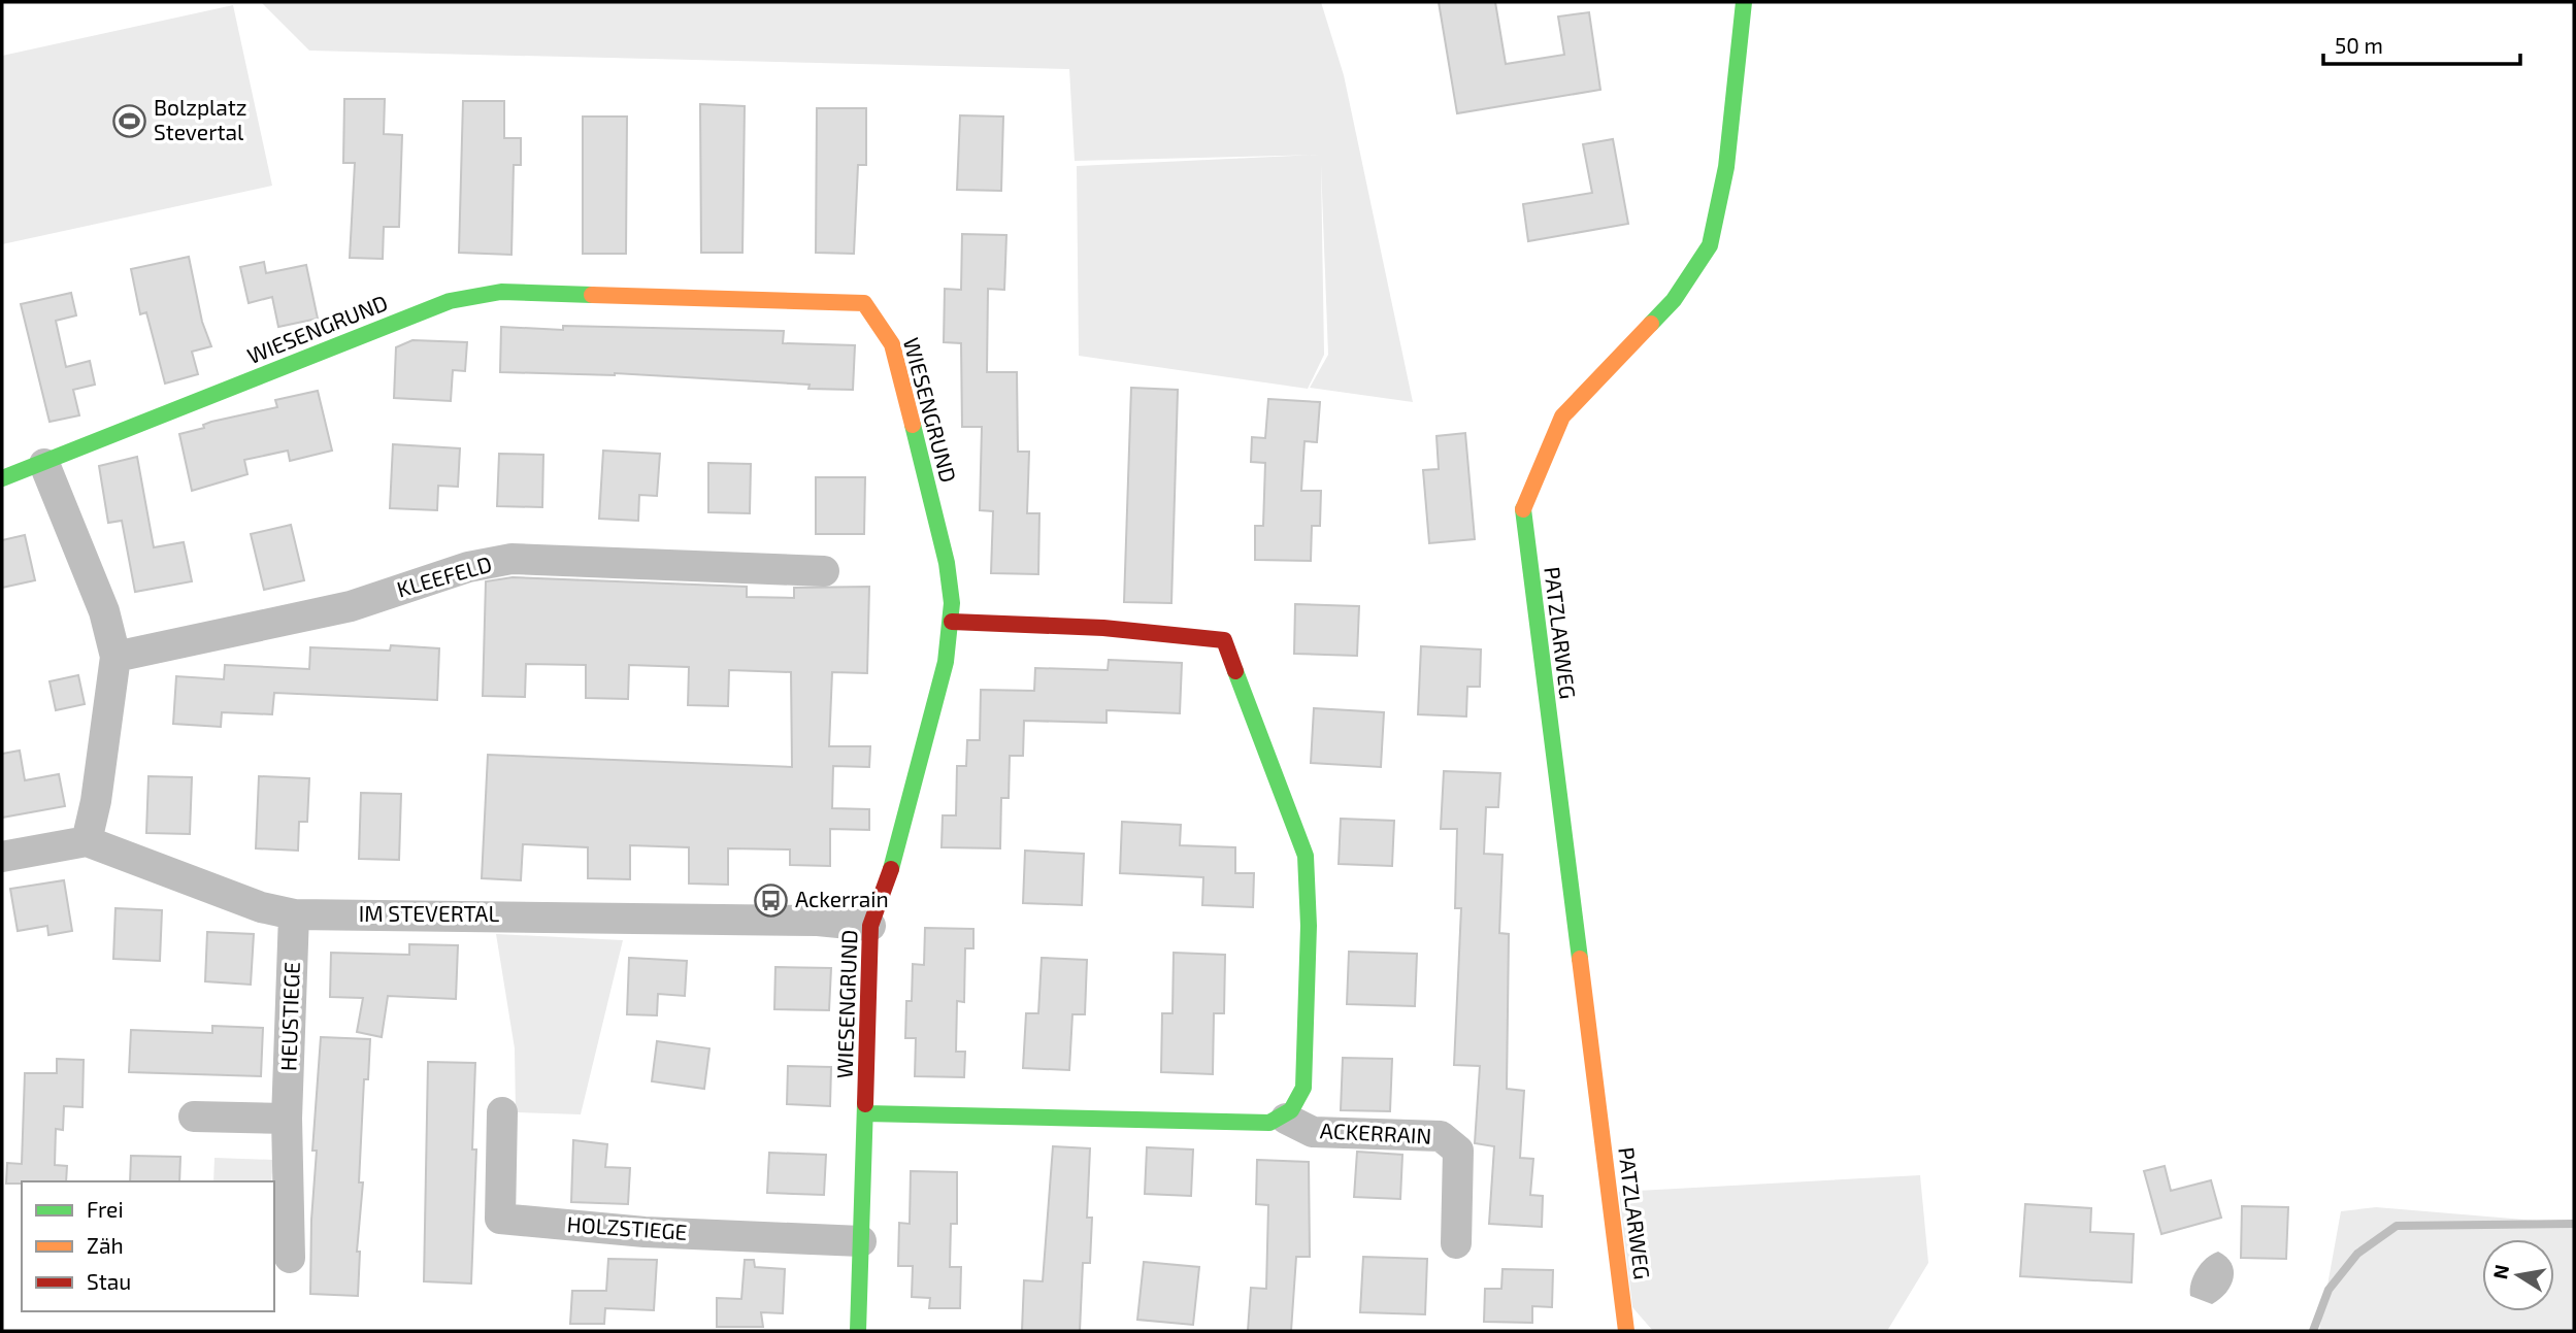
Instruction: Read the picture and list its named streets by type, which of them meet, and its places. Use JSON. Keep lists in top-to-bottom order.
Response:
{
  "streets": {
    "street": [
      "WIESENGRUND",
      "KLEEFELD",
      "PATZLARWEG",
      "IM STEVERTAL",
      "HEUSTIEGE",
      "ACKERRAIN",
      "HOLZSTIEGE"
    ]
  },
  "crossings": [
    ["WIESENGRUND", "IM STEVERTAL"],
    ["WIESENGRUND", "ACKERRAIN"],
    ["WIESENGRUND", "HOLZSTIEGE"],
    ["IM STEVERTAL", "HEUSTIEGE"]
  ],
  "places": {
    "sports": ["Bolzplatz Stevertal"],
    "bus stop": ["Ackerrain"]
  },
  "legend": ["Frei", "Zäh", "Stau"],
  "scale_bar": "50 m",
  "north": "left"
}
